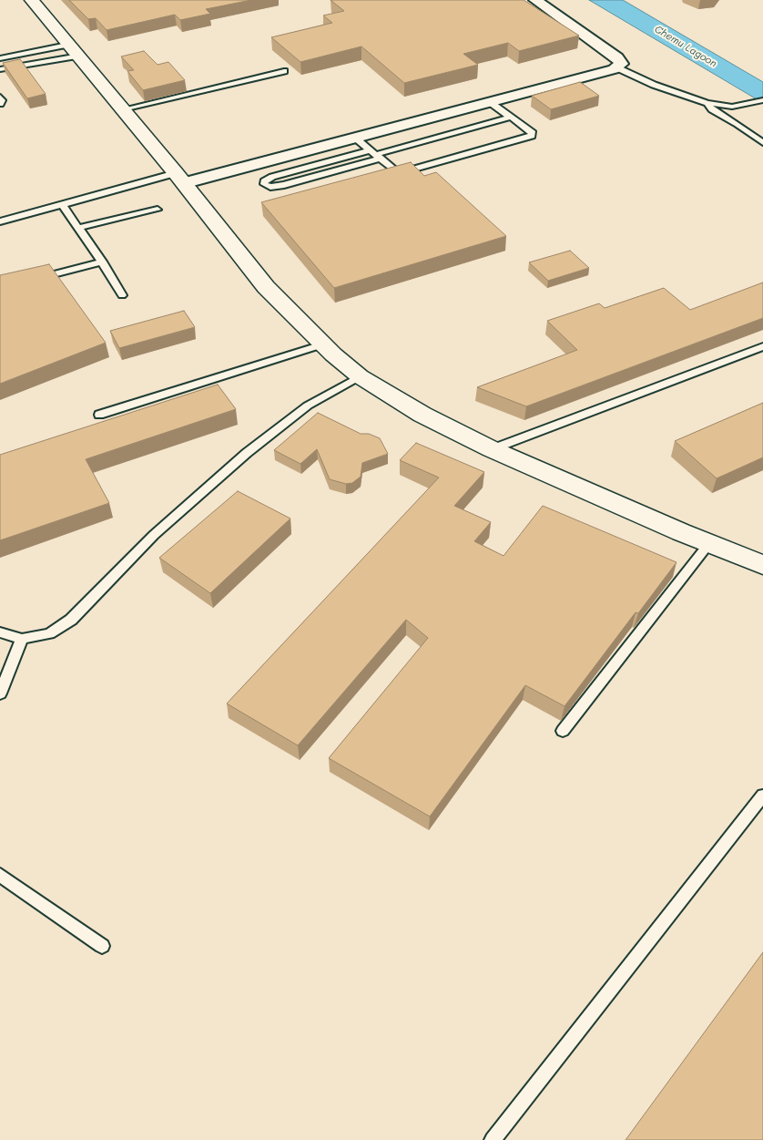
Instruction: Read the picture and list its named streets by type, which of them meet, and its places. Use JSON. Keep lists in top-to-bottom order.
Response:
{
  "water": ["Chemu Lagoon"]
}
